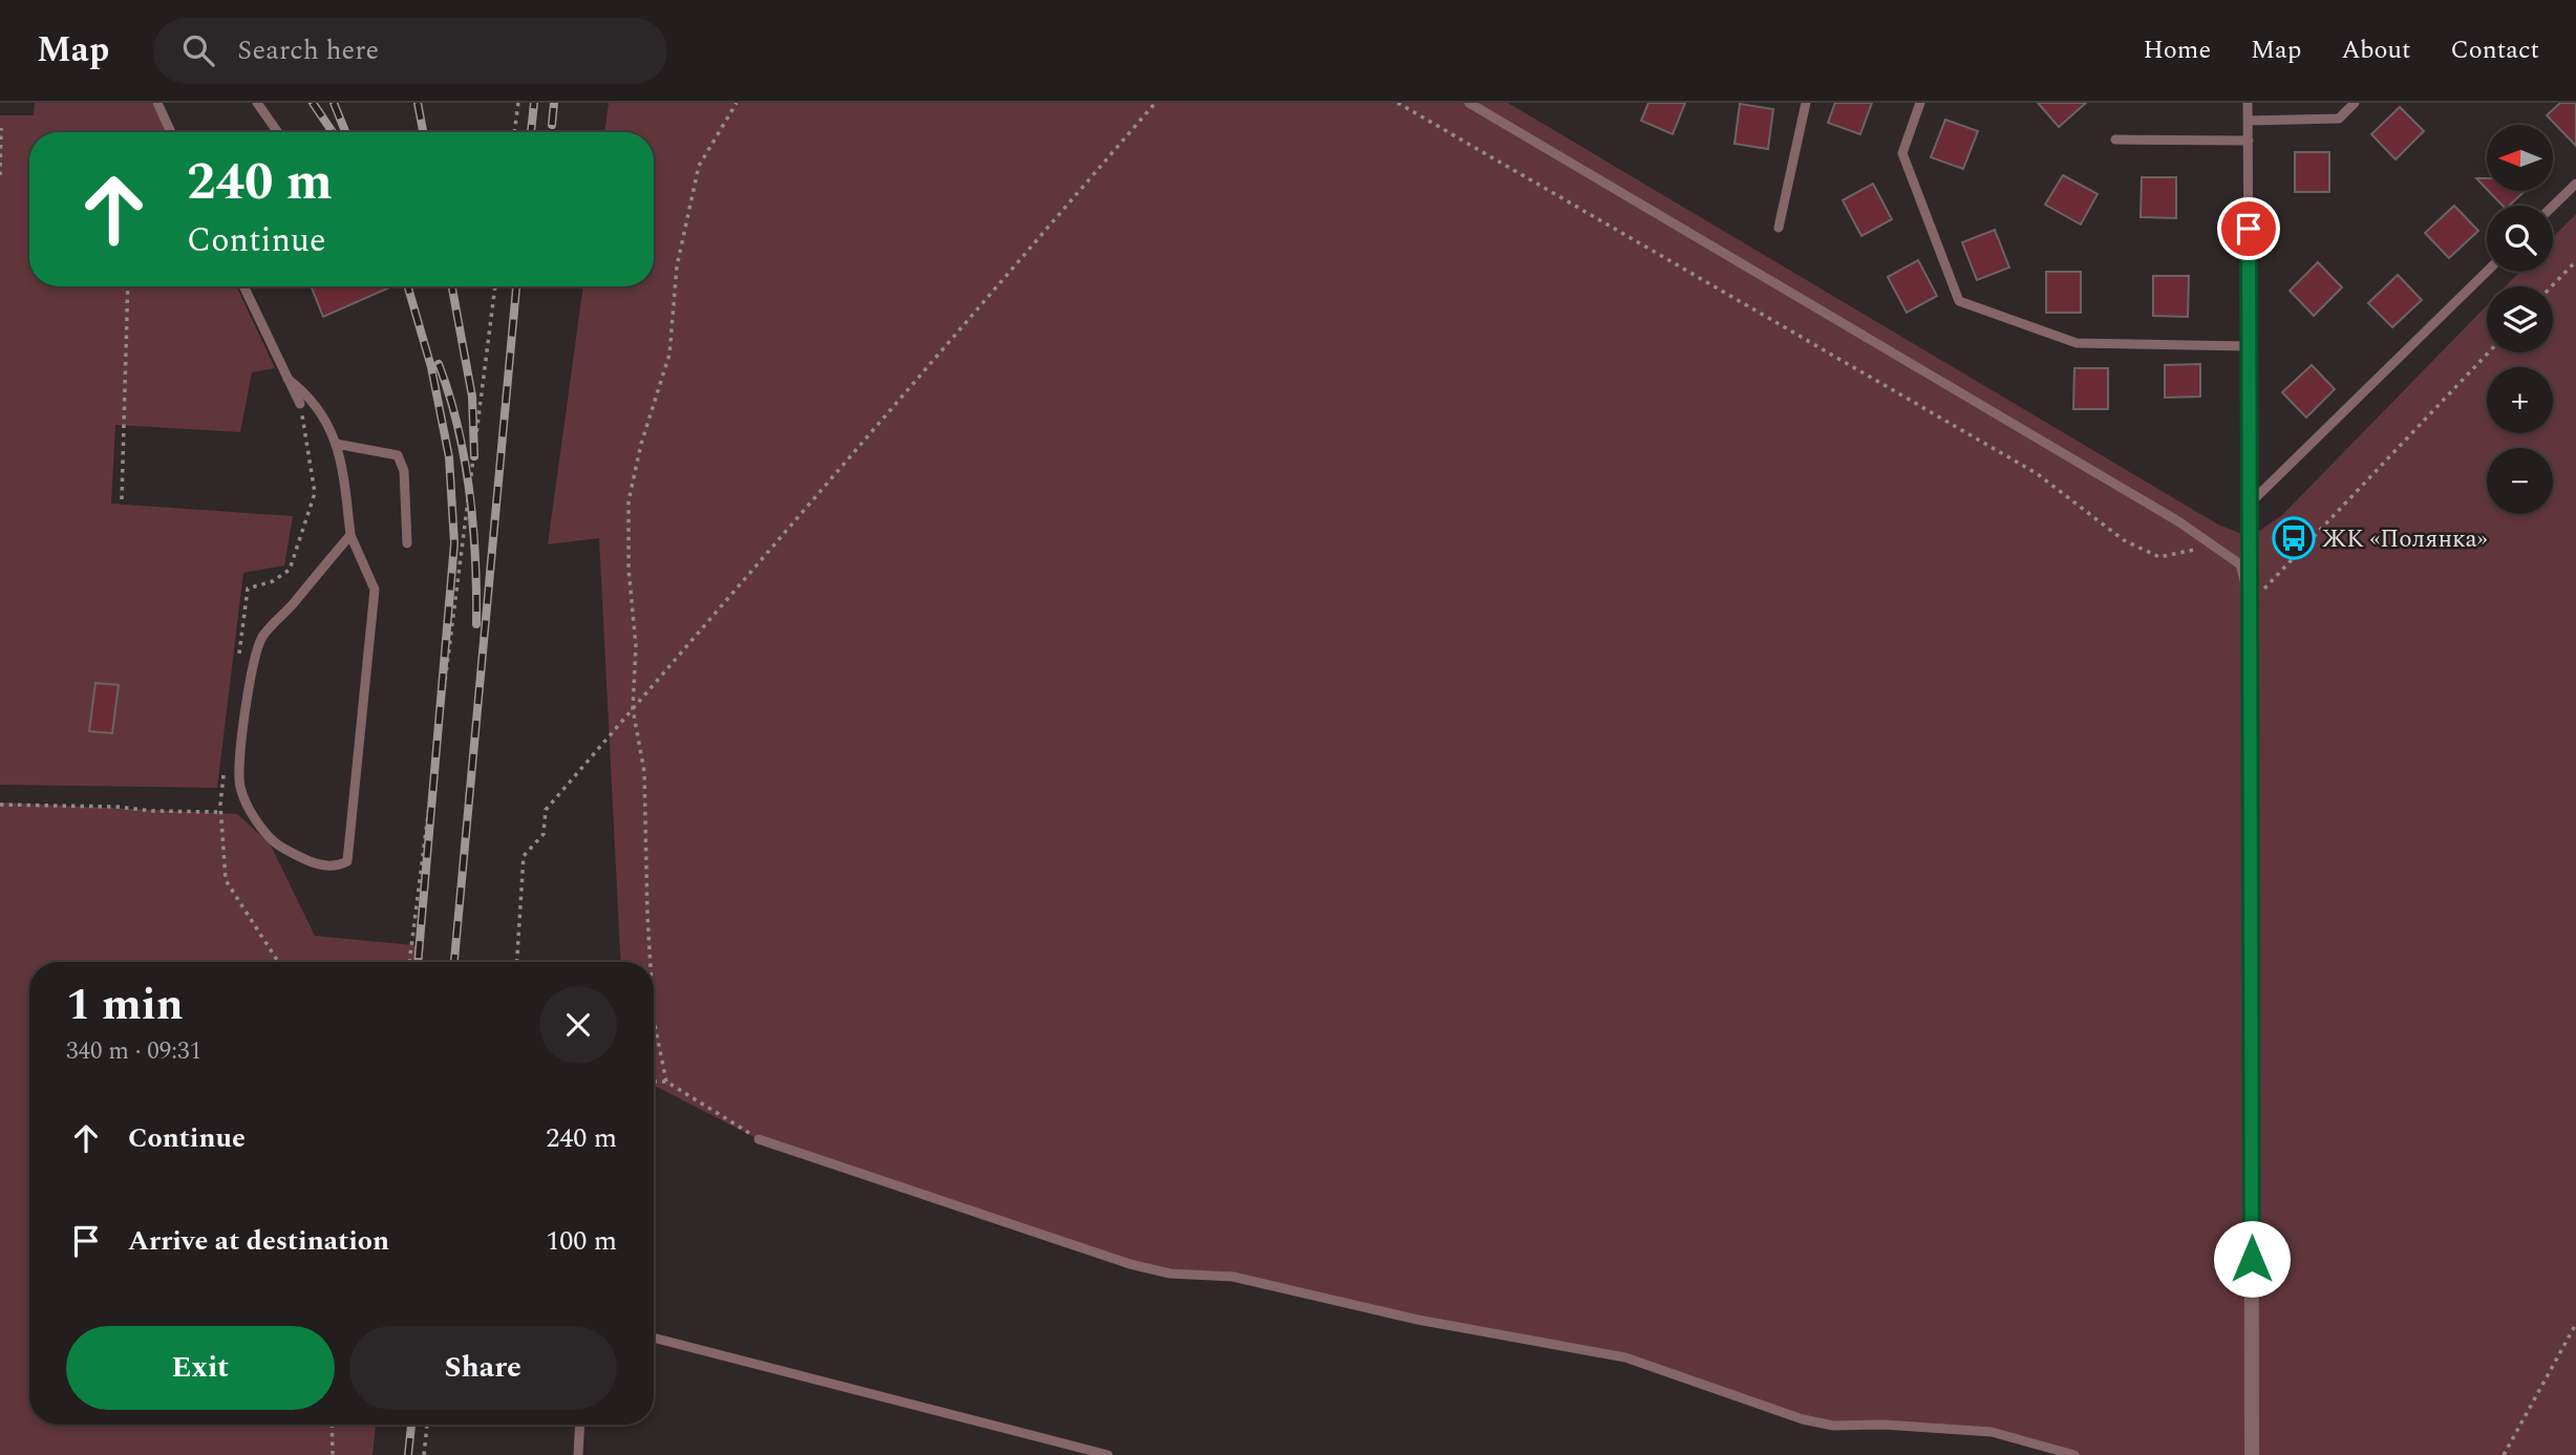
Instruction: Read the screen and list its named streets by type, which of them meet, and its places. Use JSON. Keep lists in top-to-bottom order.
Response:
{
  "places": {
    "bus stop": ["ЖК «Полянка»"]
  },
  "north": "left",
  "page": {
    "header": "Map",
    "search": "Search here",
    "nav": [
      "Home",
      "Map",
      "About",
      "Contact"
    ],
    "map_buttons": ["+", "−"],
    "turn": ["240 m", "Continue"],
    "heading": ["1 min", "340 m · 09:31"],
    "list": [
      {
        "name": "Continue",
        "value": "240 m"
      },
      {
        "name": "Arrive at destination",
        "value": "100 m"
      }
    ],
    "buttons": ["Exit", "Share"]
  }
}
